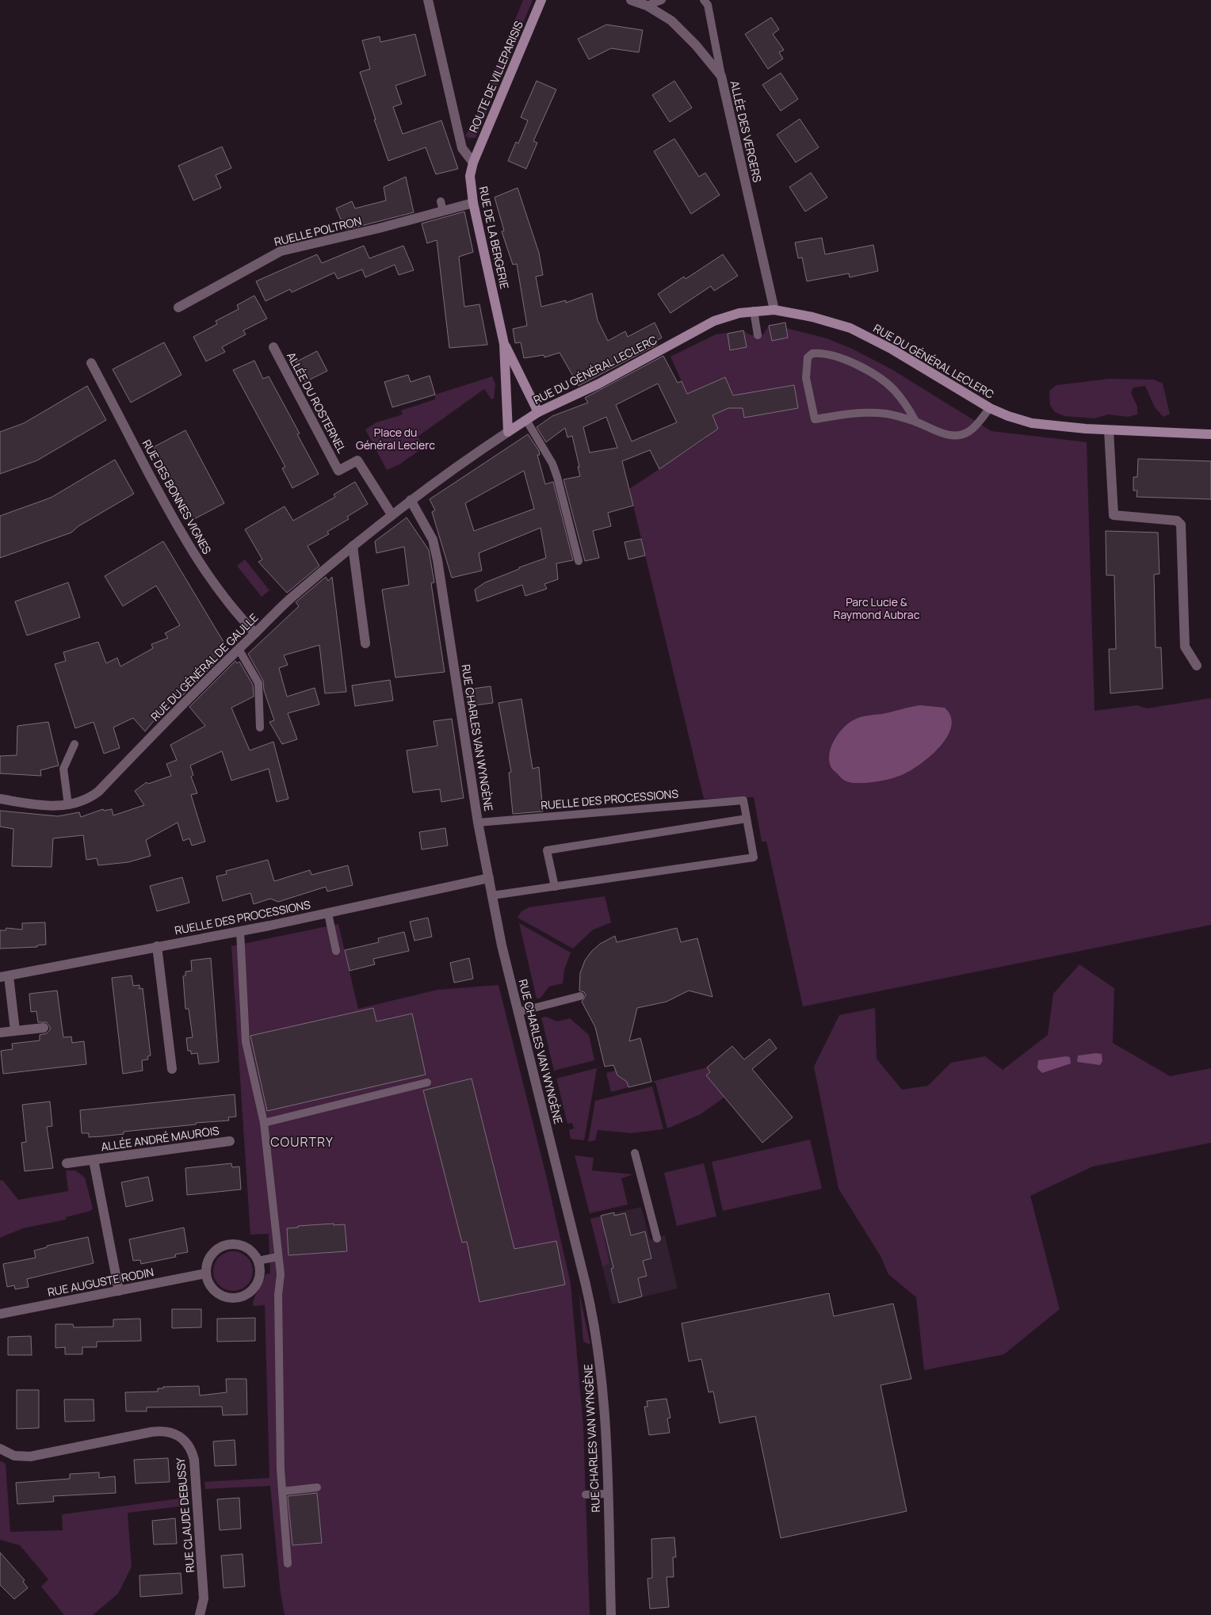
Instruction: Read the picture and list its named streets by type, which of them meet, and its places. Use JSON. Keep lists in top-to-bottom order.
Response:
{
  "streets": {
    "main road": ["ROUTE DE VILLEPARISIS", "RUE DE LA BERGERIE", "RUE DU GÉNÉRAL LECLERC"],
    "street": [
      "ALLÉE DES VERGERS",
      "RUELLE POLTRON",
      "ALLÉE DU ROSTERNEL",
      "RUE DES BONNES VIGNES",
      "RUE DU GÉNÉRAL DE GAULLE",
      "RUE CHARLES VAN WYNGÈNE",
      "RUELLE DES PROCESSIONS",
      "ALLÉE ANDRÉ MAUROIS",
      "RUE AUGUSTE RODIN",
      "RUE CLAUDE DEBUSSY"
    ]
  },
  "crossings": [
    ["ROUTE DE VILLEPARISIS", "RUE DE LA BERGERIE"],
    ["ALLÉE DES VERGERS", "RUE DU GÉNÉRAL LECLERC"],
    ["RUELLE POLTRON", "RUE DE LA BERGERIE"],
    ["RUE DE LA BERGERIE", "RUE DU GÉNÉRAL LECLERC"],
    ["RUE DU GÉNÉRAL LECLERC", "RUE DU GÉNÉRAL DE GAULLE"],
    ["RUE DU GÉNÉRAL LECLERC", "RUE CHARLES VAN WYNGÈNE"],
    ["ALLÉE DU ROSTERNEL", "RUE DU GÉNÉRAL DE GAULLE"],
    ["RUE DES BONNES VIGNES", "RUE DU GÉNÉRAL DE GAULLE"],
    ["RUE DU GÉNÉRAL DE GAULLE", "RUE CHARLES VAN WYNGÈNE"],
    ["RUE CHARLES VAN WYNGÈNE", "RUELLE DES PROCESSIONS"],
    ["ALLÉE ANDRÉ MAUROIS", "RUE AUGUSTE RODIN"]
  ],
  "districts": ["COURTRY"],
  "parks": ["Place du Général Leclerc", "Parc Lucie & Raymond Aubrac"]
}
